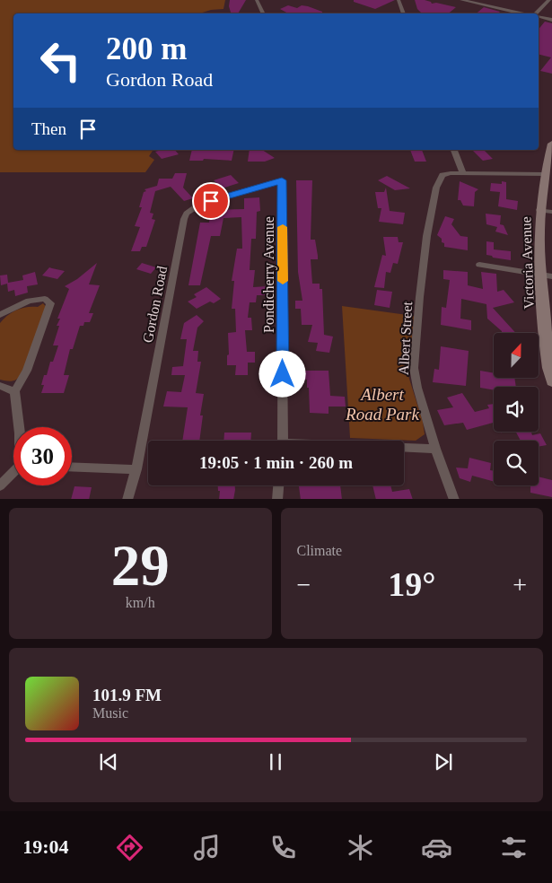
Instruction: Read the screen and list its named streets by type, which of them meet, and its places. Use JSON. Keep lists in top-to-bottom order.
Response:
{
  "streets": {
    "street": [
      "Victoria Avenue",
      "Pondicherry Avenue",
      "Gordon Road",
      "Albert Street"
    ]
  },
  "crossings": [
    ["Pondicherry Avenue", "Gordon Road"]
  ],
  "parks": ["Albert Road Park"],
  "north": "top",
  "page": {
    "turn": ["200 m", "Gordon Road"],
    "then": "Then",
    "limit": "30",
    "trip": "19:05 · 1 min · 260 m",
    "tile": [
      ["29", "km/h"],
      "Climate"
    ],
    "heat": ["−", "19°", "+"],
    "song": ["101.9 FM", "Music"],
    "tabs": "19:04"
  }
}
